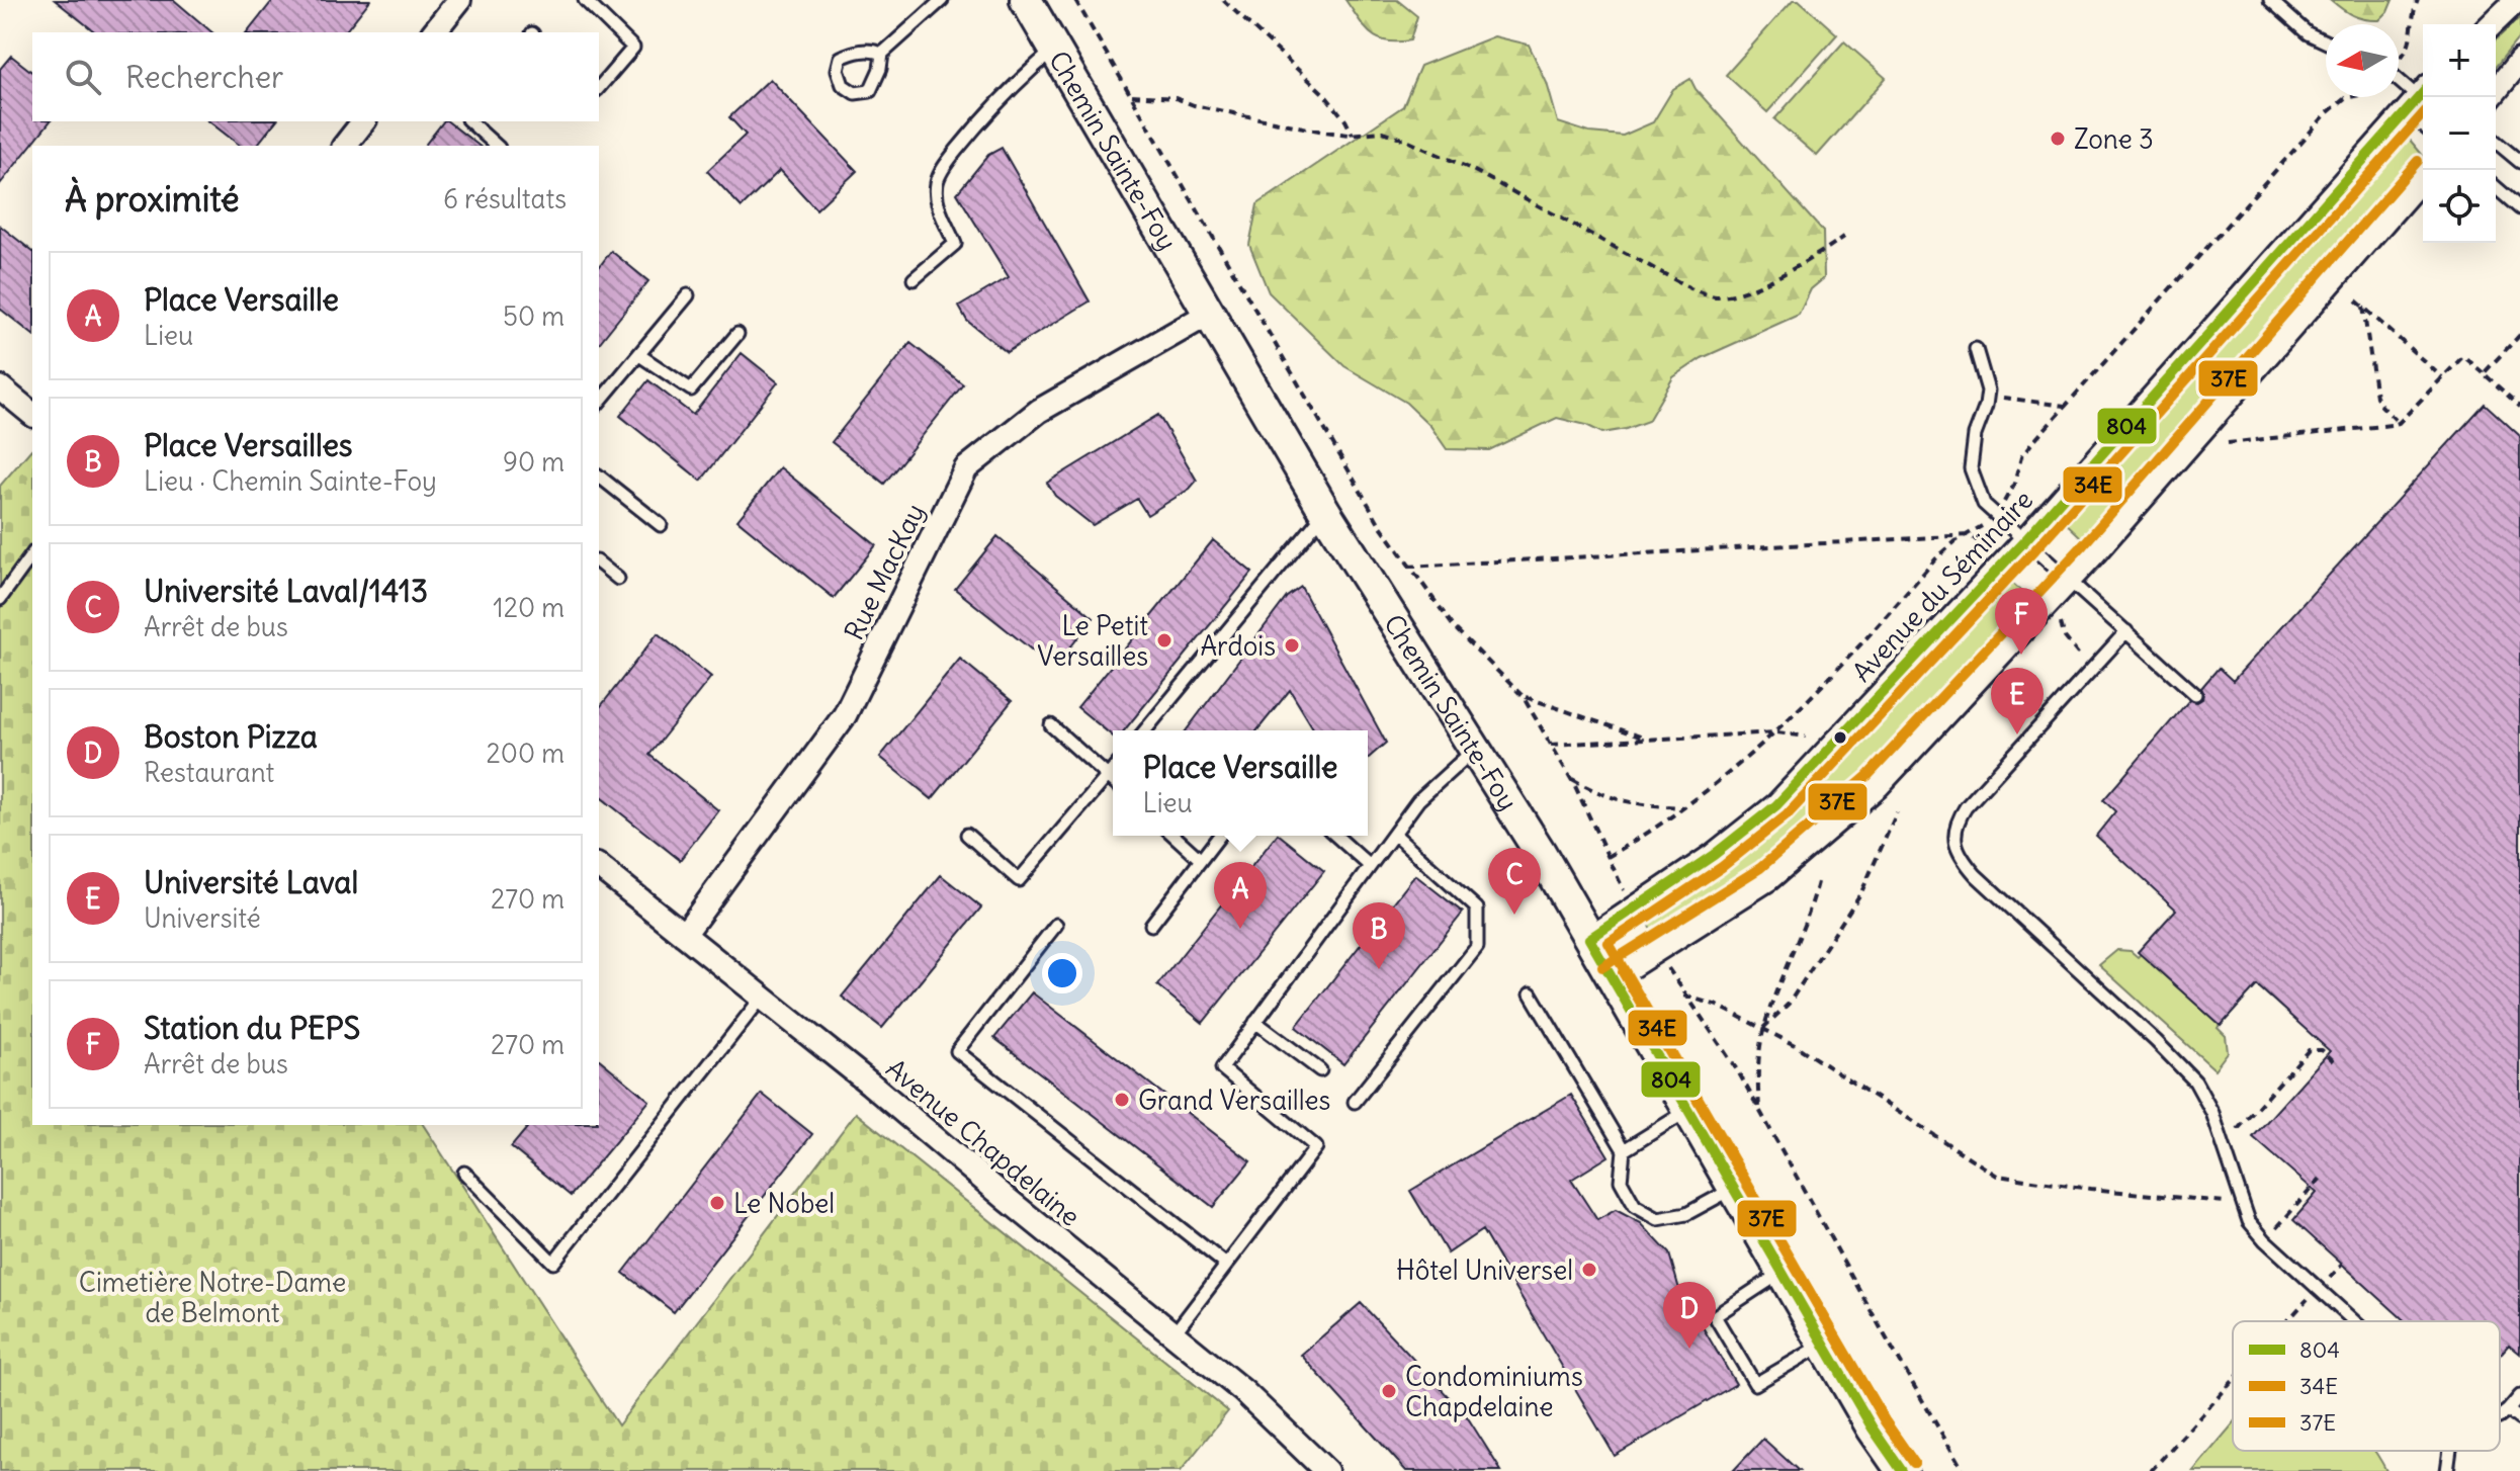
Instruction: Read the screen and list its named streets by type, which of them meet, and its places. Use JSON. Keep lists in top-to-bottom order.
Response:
{
  "streets": {
    "main road": ["Chemin Sainte-Foy"],
    "street": ["Rue MacKay", "Avenue du Séminaire", "Avenue Chapdelaine"]
  },
  "crossings": [
    ["Chemin Sainte-Foy", "Rue MacKay"],
    ["Chemin Sainte-Foy", "Avenue du Séminaire"],
    ["Rue MacKay", "Avenue Chapdelaine"]
  ],
  "parks": ["Cimetière Notre-Dame de Belmont"],
  "places": [
    "Zone 3",
    "Le Petit Versailles",
    "Ardois",
    "Grand Versailles",
    "Le Nobel",
    "Hôtel Universel",
    "Condominiums Chapdelaine"
  ],
  "lines": ["transit line 804", "transit line 34E", "transit line 37E"],
  "legend": ["804", "34E", "37E"],
  "north": "left",
  "page": {
    "map_buttons": ["+", "−"],
    "search": "Rechercher",
    "heading": ["À proximité", "6 résultats"],
    "list": [
      {
        "mark": "A",
        "name": "Place Versaille",
        "note": "Lieu",
        "value": "50 m"
      },
      {
        "mark": "B",
        "name": "Place Versailles",
        "note": "Lieu · Chemin Sainte-Foy",
        "value": "90 m"
      },
      {
        "mark": "C",
        "name": "Université Laval/1413",
        "note": "Arrêt de bus",
        "value": "120 m"
      },
      {
        "mark": "D",
        "name": "Boston Pizza",
        "note": "Restaurant",
        "value": "200 m"
      },
      {
        "mark": "E",
        "name": "Université Laval",
        "note": "Université",
        "value": "270 m"
      },
      {
        "mark": "F",
        "name": "Station du PEPS",
        "note": "Arrêt de bus",
        "value": "270 m"
      }
    ],
    "pins": [
      "F",
      "E",
      "C",
      "A",
      "B",
      "D"
    ],
    "popup": ["Place Versaille", "Lieu"]
  }
}
